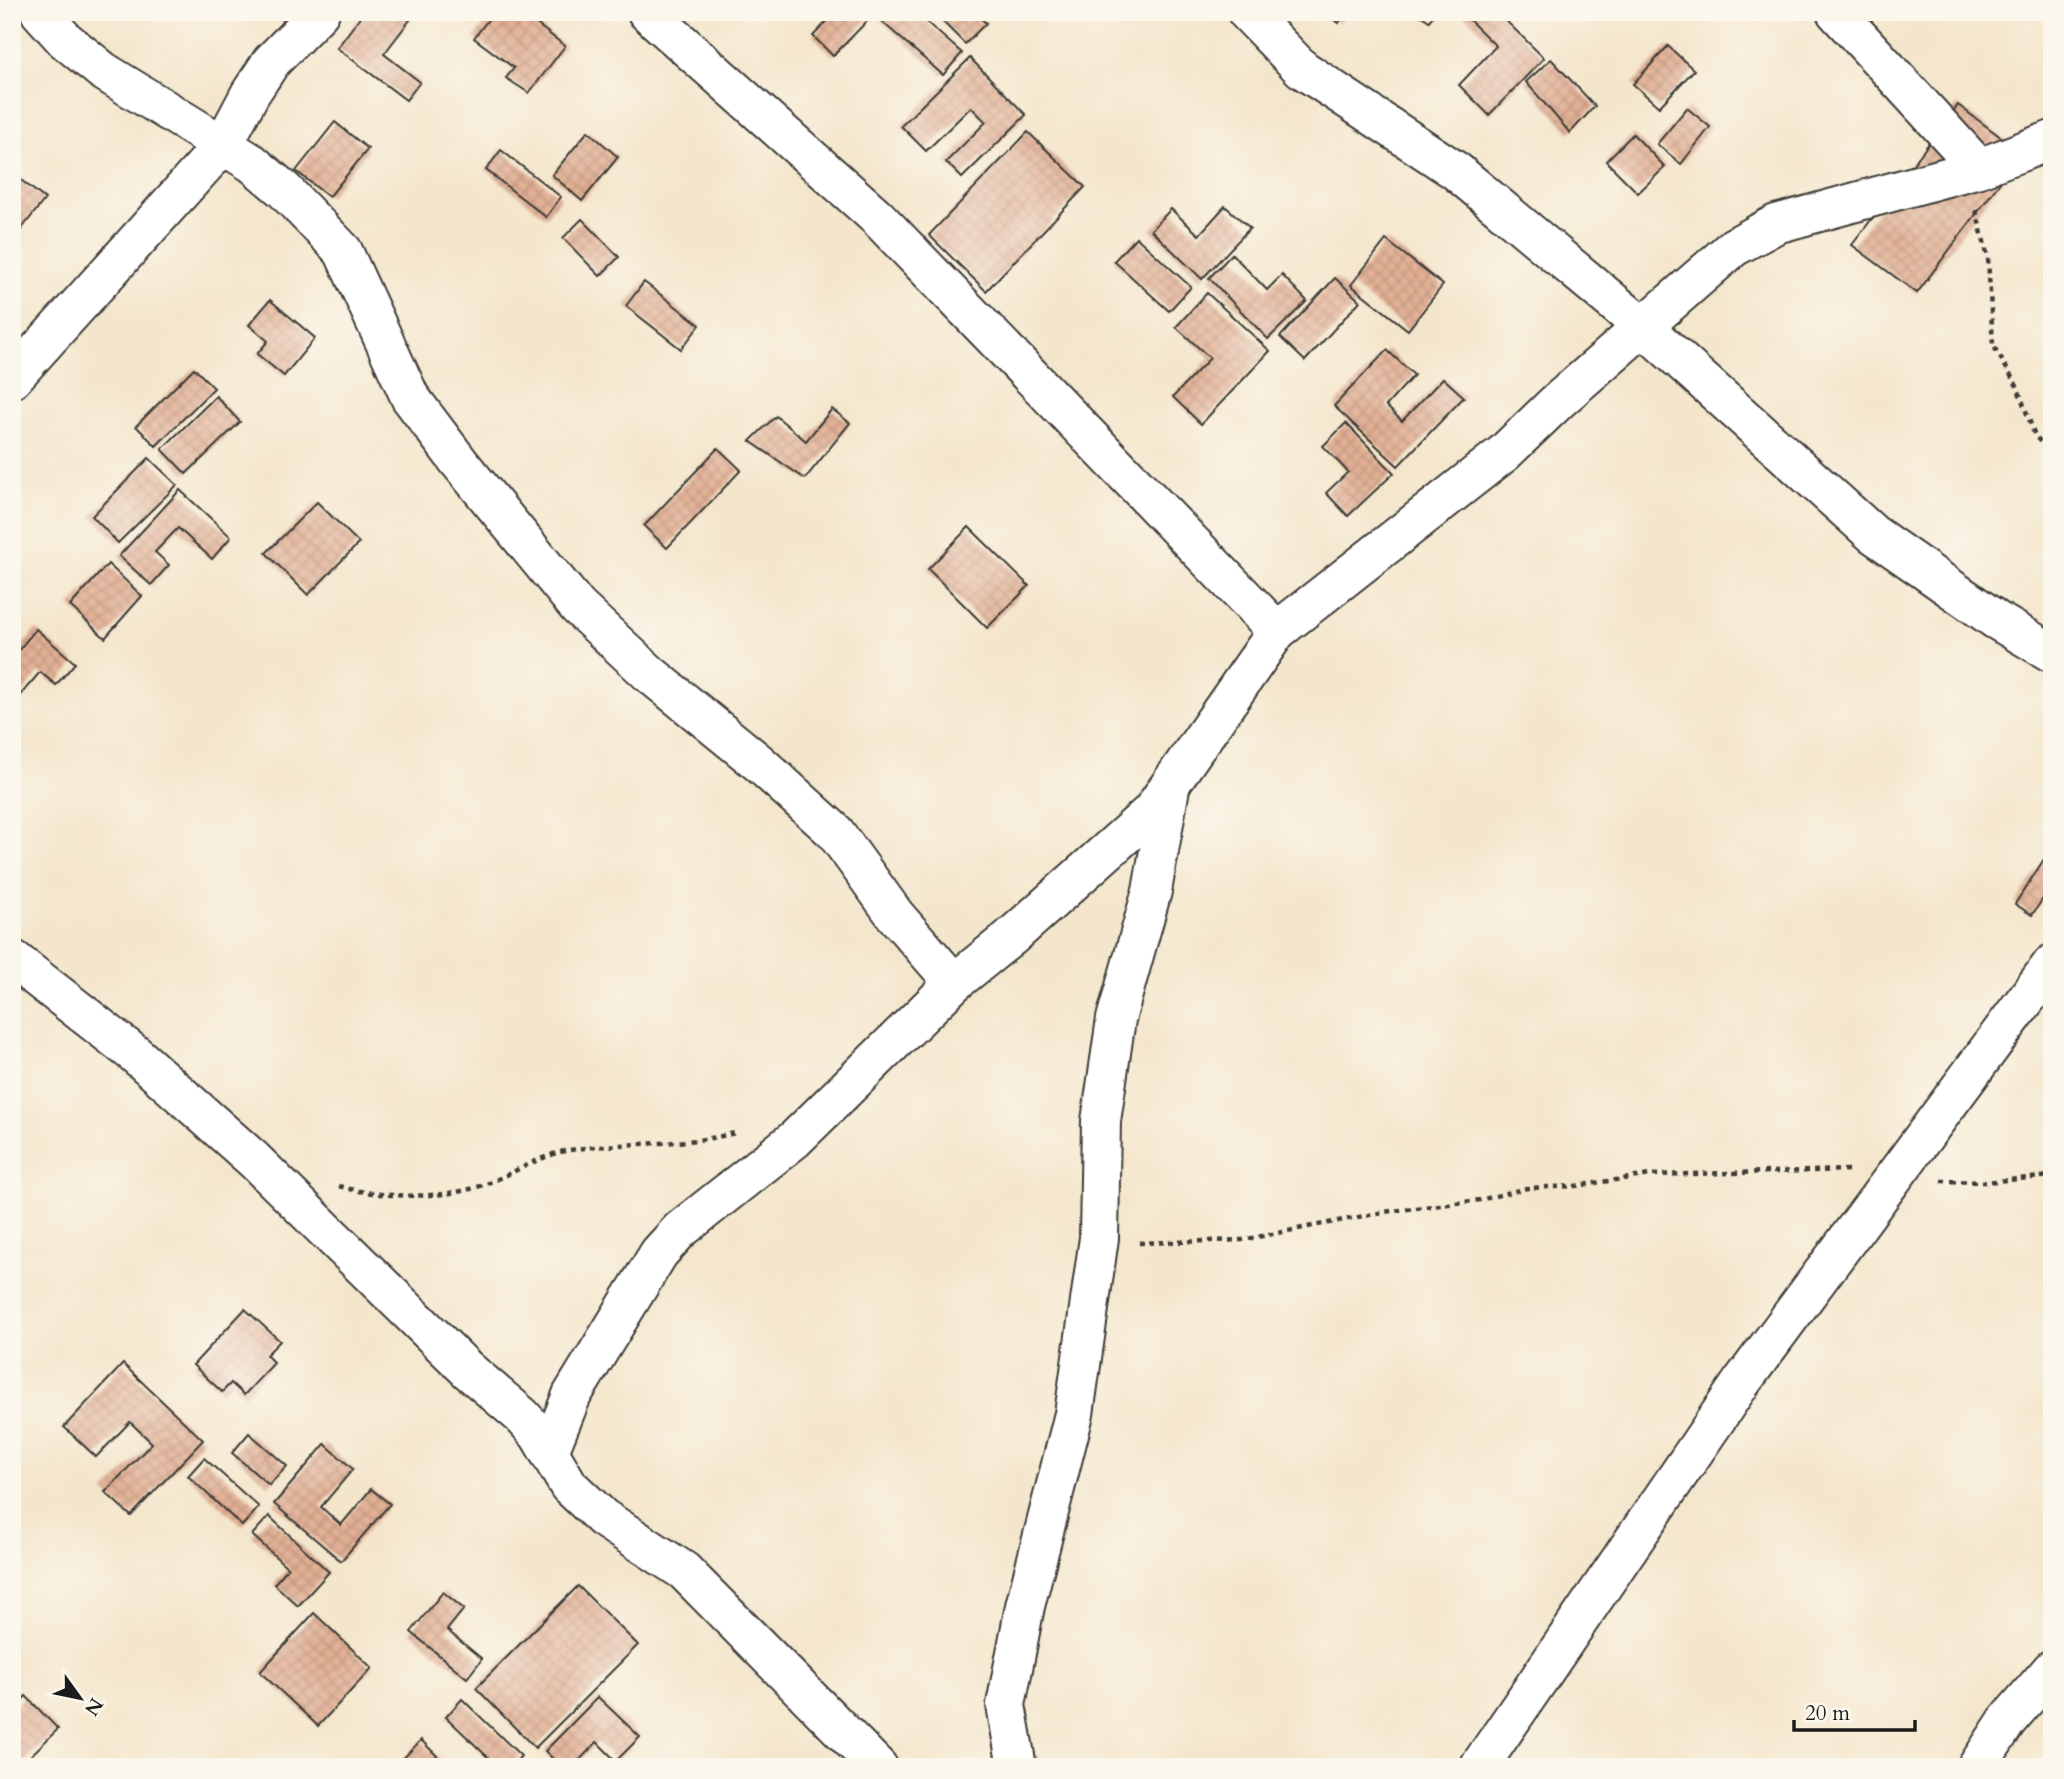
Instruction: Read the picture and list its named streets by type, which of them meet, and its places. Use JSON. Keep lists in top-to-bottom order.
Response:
{
  "scale_bar": "20 m",
  "north": "bottom right"
}
